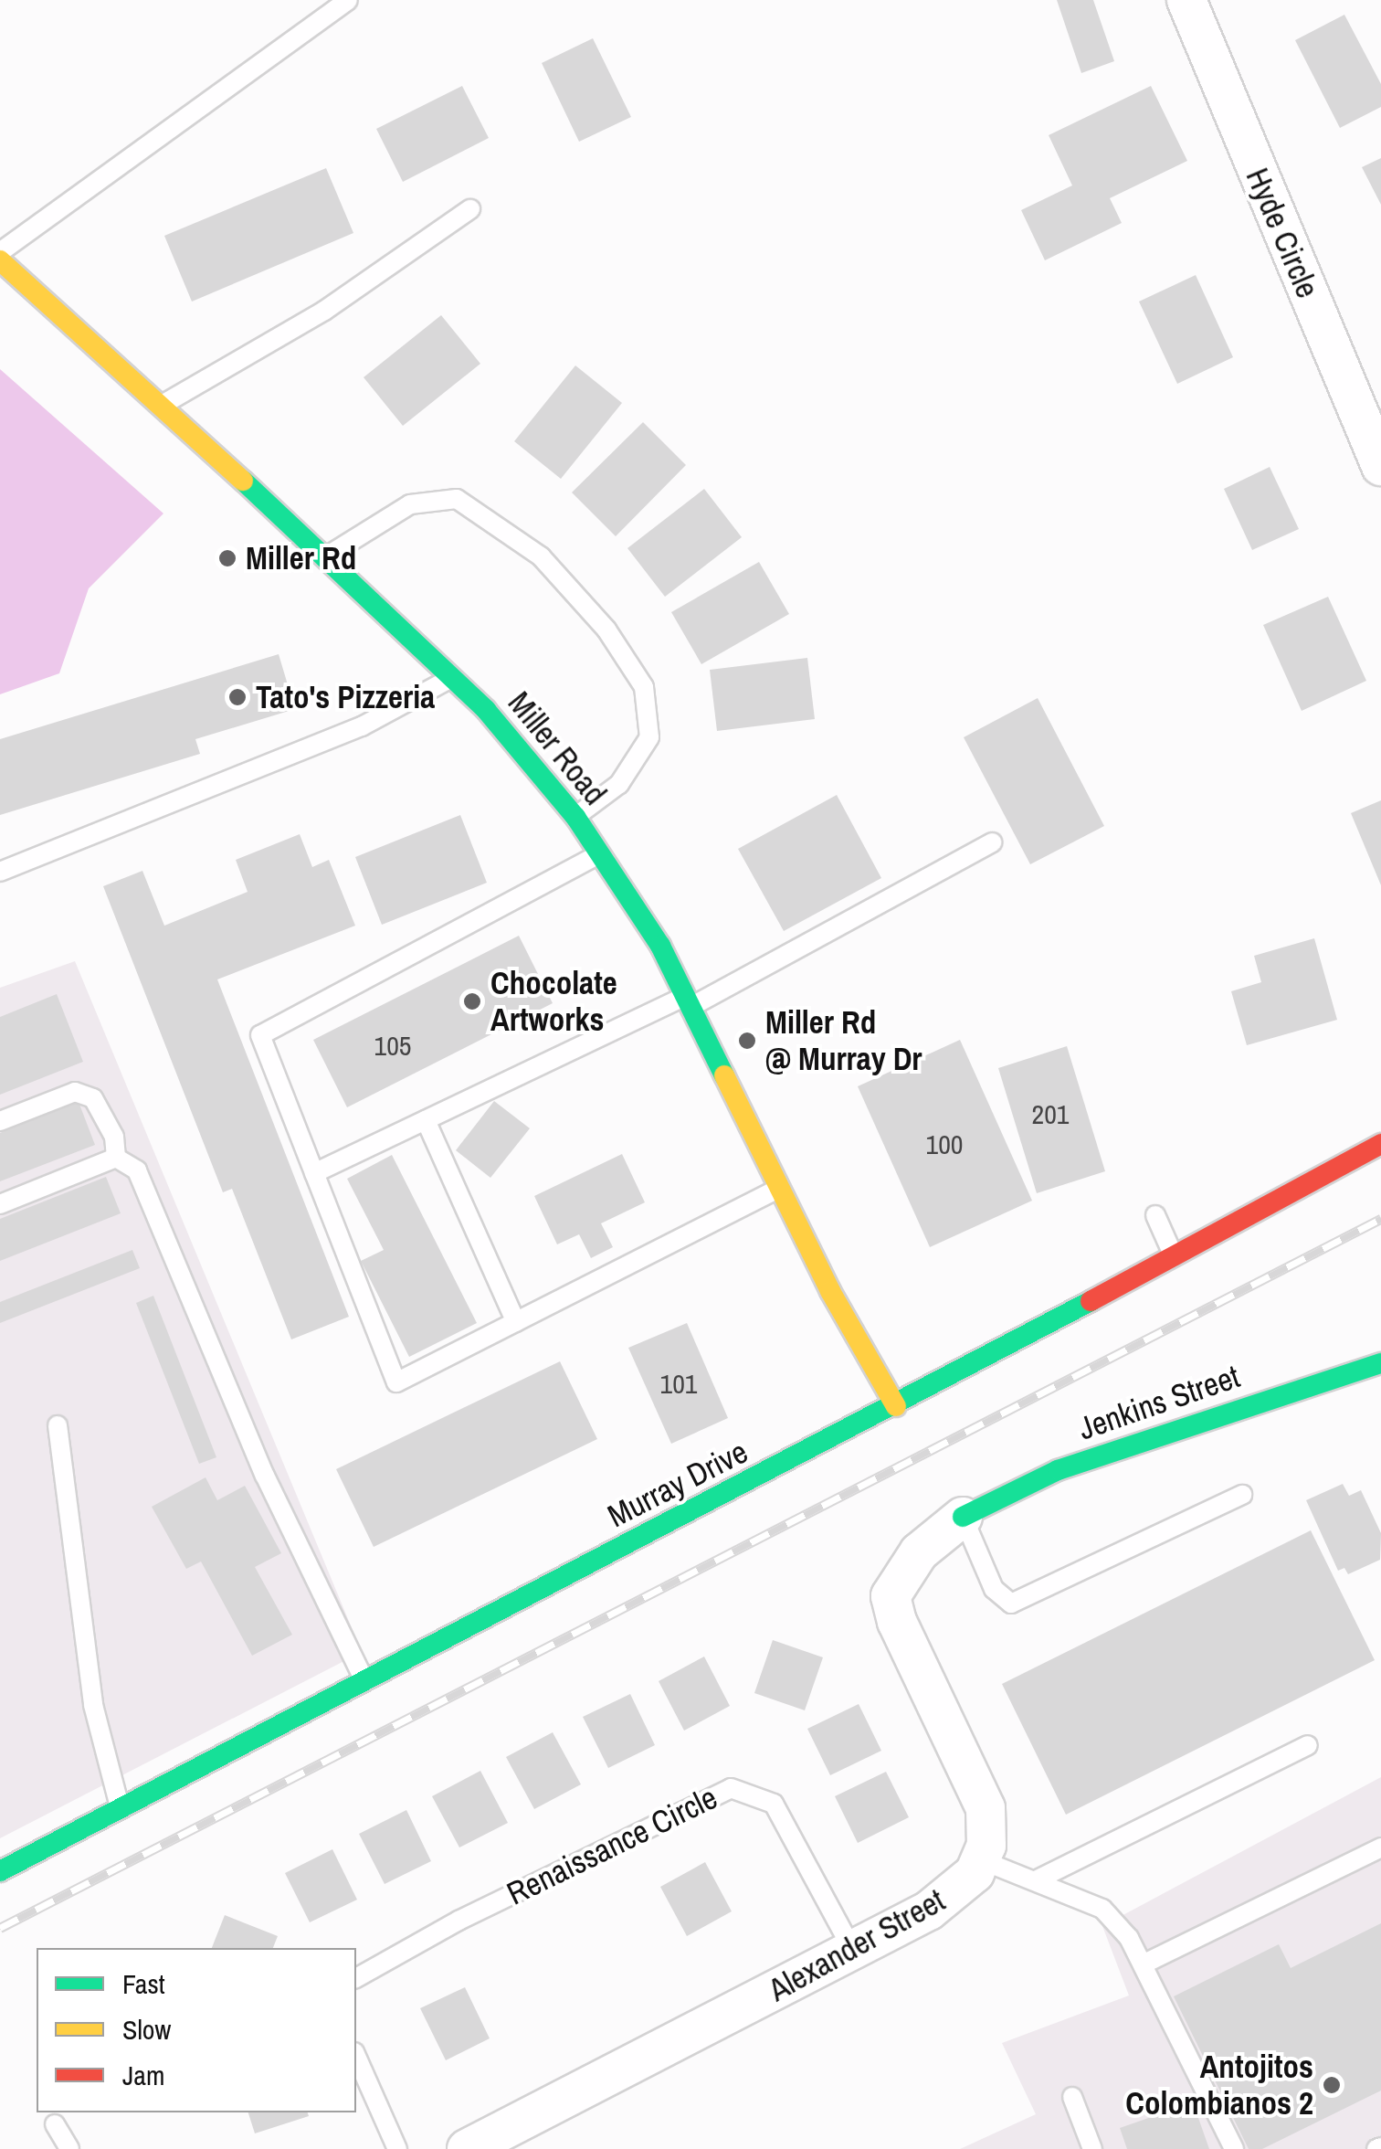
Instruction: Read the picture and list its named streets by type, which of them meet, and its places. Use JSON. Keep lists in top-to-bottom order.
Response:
{
  "streets": {
    "street": [
      "Hyde Circle",
      "Miller Road",
      "Jenkins Street",
      "Murray Drive",
      "Alexander Street"
    ],
    "lane": ["Renaissance Circle"]
  },
  "crossings": [
    ["Miller Road", "Murray Drive"],
    ["Renaissance Circle", "Alexander Street"]
  ],
  "places": [
    "Miller Rd",
    "Tato's Pizzeria",
    "Chocolate Artworks",
    "Miller Rd @ Murray Dr",
    "Antojitos Colombianos 2"
  ],
  "house_numbers": [
    "105",
    "201",
    "100",
    "101"
  ],
  "legend": ["Fast", "Slow", "Jam"]
}
